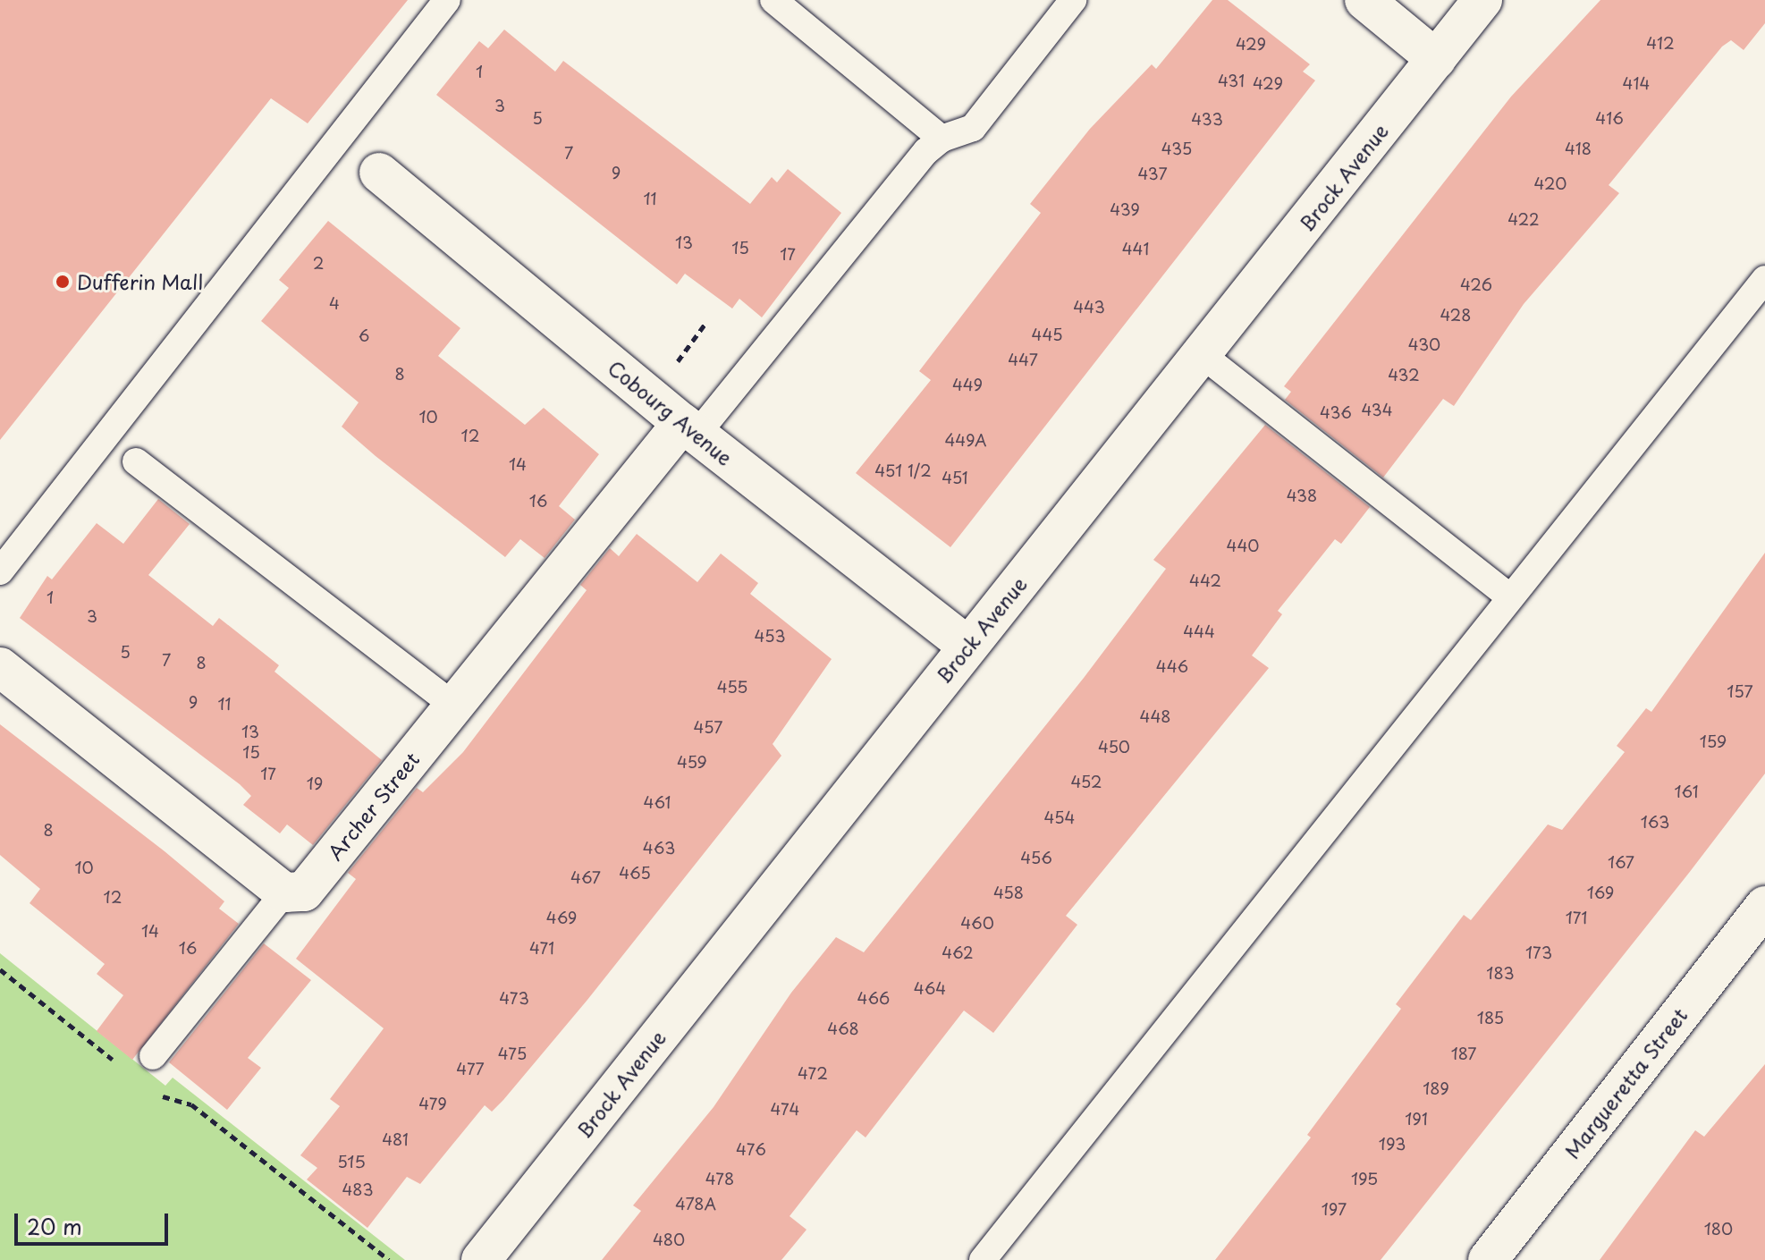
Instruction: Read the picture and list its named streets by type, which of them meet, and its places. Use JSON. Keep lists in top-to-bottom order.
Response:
{
  "streets": {
    "street": [
      "Brock Avenue",
      "Cobourg Avenue",
      "Archer Street",
      "Margueretta Street"
    ]
  },
  "crossings": [
    ["Brock Avenue", "Cobourg Avenue"],
    ["Cobourg Avenue", "Archer Street"]
  ],
  "places": ["Dufferin Mall"],
  "house_numbers": [
    "412",
    "429",
    "1",
    "431",
    "429",
    "414",
    "3",
    "5",
    "416",
    "433",
    "435",
    "418",
    "7",
    "9",
    "437",
    "420",
    "11",
    "439",
    "422",
    "13",
    "15",
    "441",
    "17",
    "2",
    "426",
    "4",
    "443",
    "428",
    "445",
    "6",
    "430",
    "447",
    "8",
    "432",
    "449",
    "434",
    "436",
    "10",
    "12",
    "449A",
    "14",
    "451 1/2",
    "451",
    "438",
    "16",
    "440",
    "442",
    "1",
    "3",
    "444",
    "453",
    "5",
    "7",
    "8",
    "446",
    "455",
    "157",
    "9",
    "11",
    "448",
    "457",
    "13",
    "159",
    "450",
    "15",
    "459",
    "17",
    "452",
    "19",
    "161",
    "461",
    "454",
    "163",
    "8",
    "463",
    "456",
    "167",
    "10",
    "465",
    "467",
    "458",
    "169",
    "12",
    "469",
    "171",
    "460",
    "14",
    "16",
    "471",
    "462",
    "173",
    "183",
    "464",
    "473",
    "466",
    "185",
    "468",
    "475",
    "187",
    "477",
    "472",
    "189",
    "479",
    "474",
    "191",
    "481",
    "193",
    "476",
    "515",
    "478",
    "195",
    "483",
    "478A",
    "197",
    "180",
    "480"
  ],
  "scale_bar": "20 m"
}
